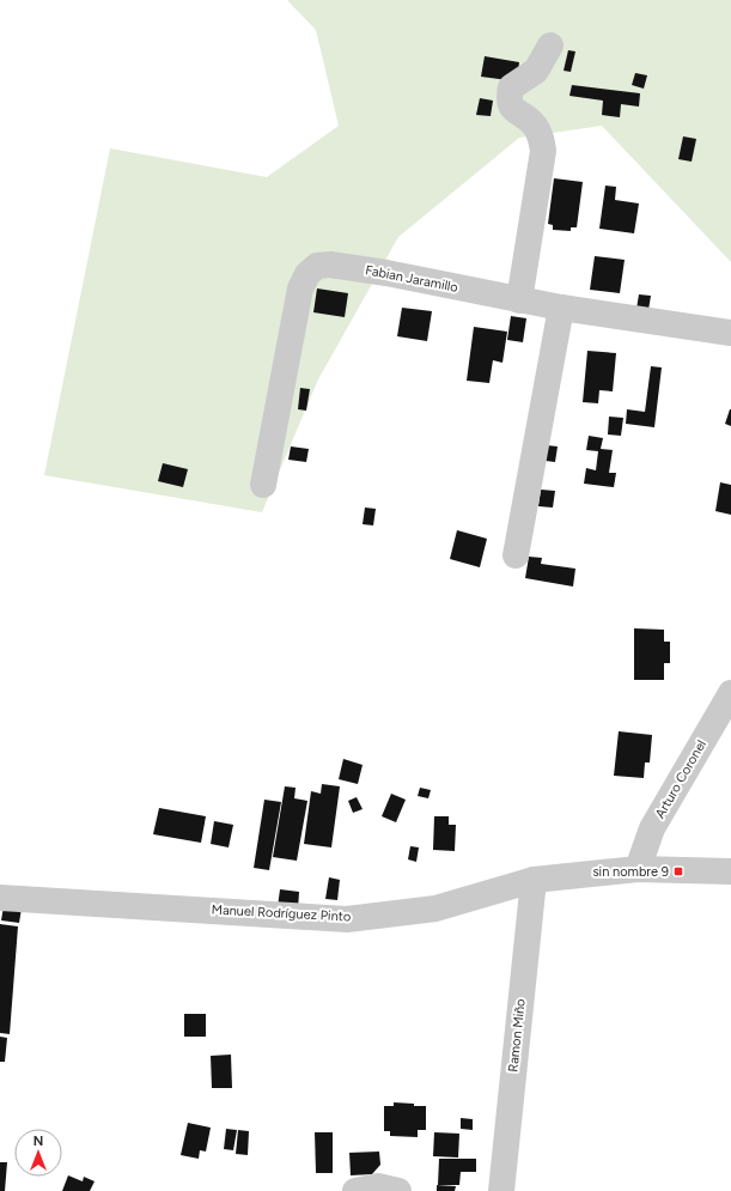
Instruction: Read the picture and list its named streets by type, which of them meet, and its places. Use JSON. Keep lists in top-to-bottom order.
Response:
{
  "streets": {
    "street": [
      "Fabian Jaramillo",
      "Arturo Coronel",
      "Manuel Rodríguez Pinto",
      "Ramon Miño"
    ]
  },
  "crossings": [
    ["Arturo Coronel", "Manuel Rodríguez Pinto"],
    ["Manuel Rodríguez Pinto", "Ramon Miño"]
  ],
  "places": {
    "transit": ["sin nombre 9"]
  },
  "north": "top"
}
